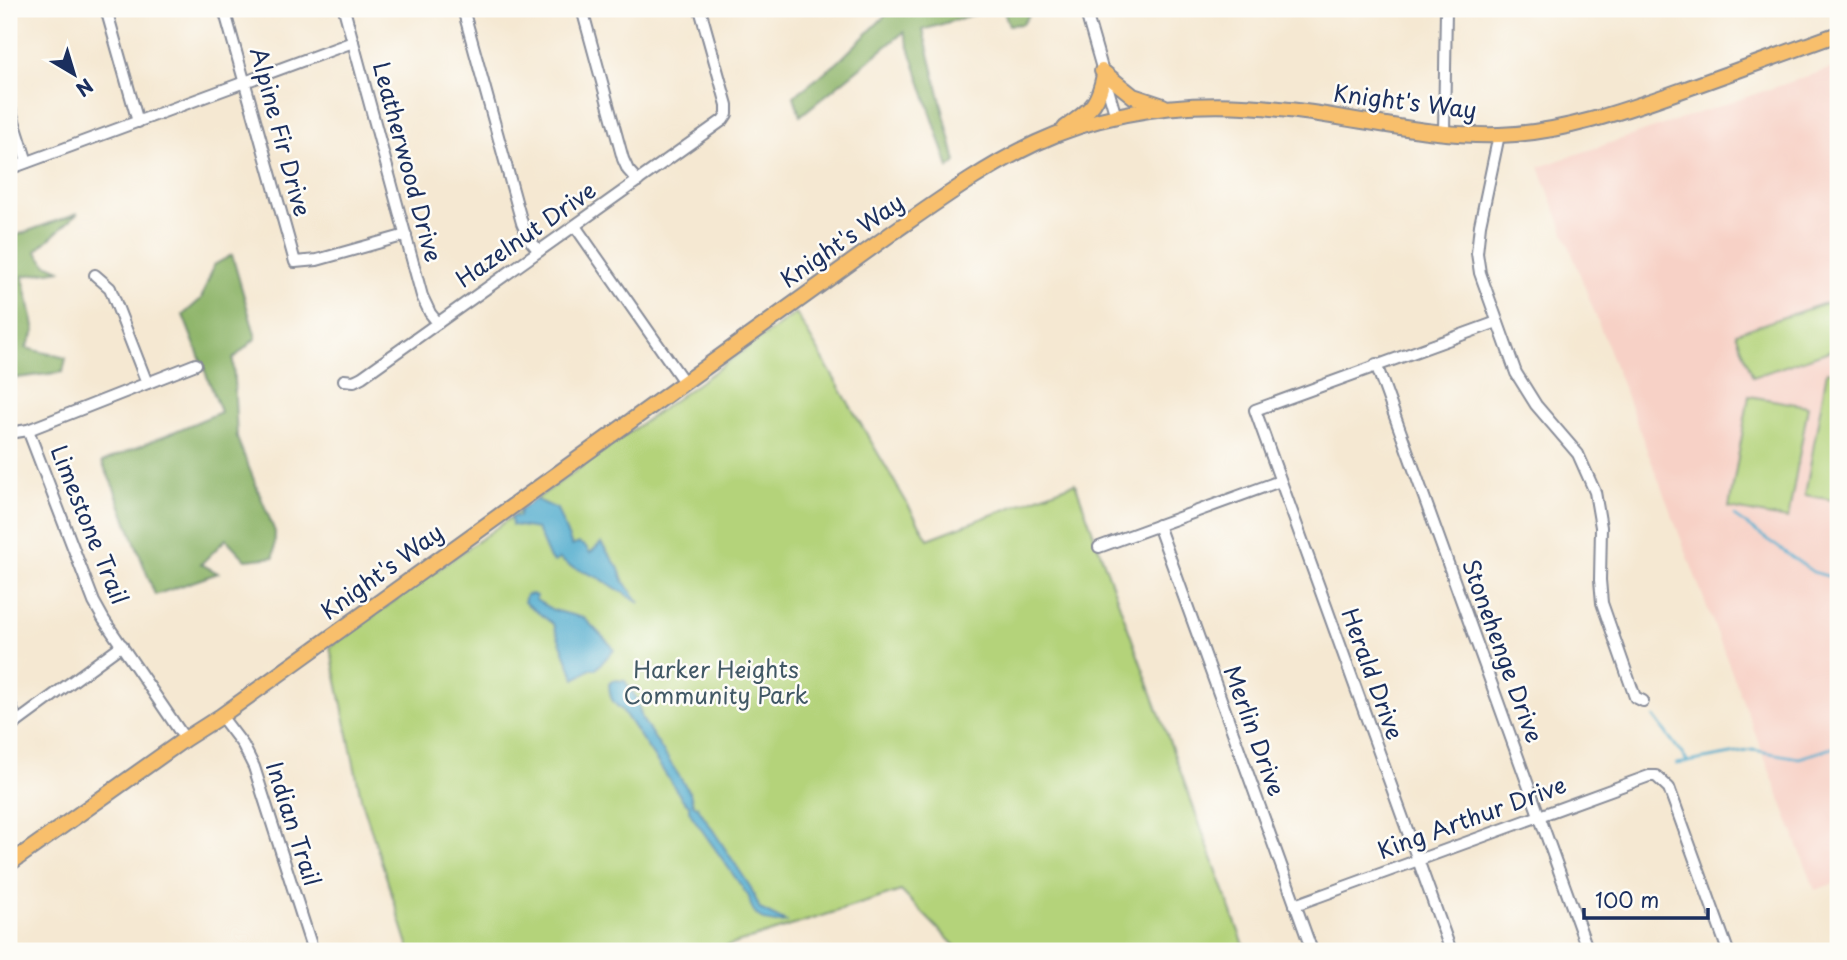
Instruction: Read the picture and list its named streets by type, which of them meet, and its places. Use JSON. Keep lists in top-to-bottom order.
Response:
{
  "streets": {
    "main road": ["Knight's Way"],
    "street": [
      "Alpine Fir Drive",
      "Leatherwood Drive",
      "Hazelnut Drive",
      "Limestone Trail",
      "Stonehenge Drive",
      "Herald Drive",
      "Merlin Drive",
      "King Arthur Drive",
      "Indian Trail"
    ]
  },
  "crossings": [
    ["Knight's Way", "Limestone Trail"],
    ["Knight's Way", "Indian Trail"],
    ["Alpine Fir Drive", "Leatherwood Drive"],
    ["Leatherwood Drive", "Hazelnut Drive"],
    ["Stonehenge Drive", "Herald Drive"],
    ["Stonehenge Drive", "King Arthur Drive"],
    ["Herald Drive", "King Arthur Drive"],
    ["Merlin Drive", "King Arthur Drive"]
  ],
  "parks": ["Harker Heights Community Park"],
  "scale_bar": "100 m",
  "north": "bottom right"
}
